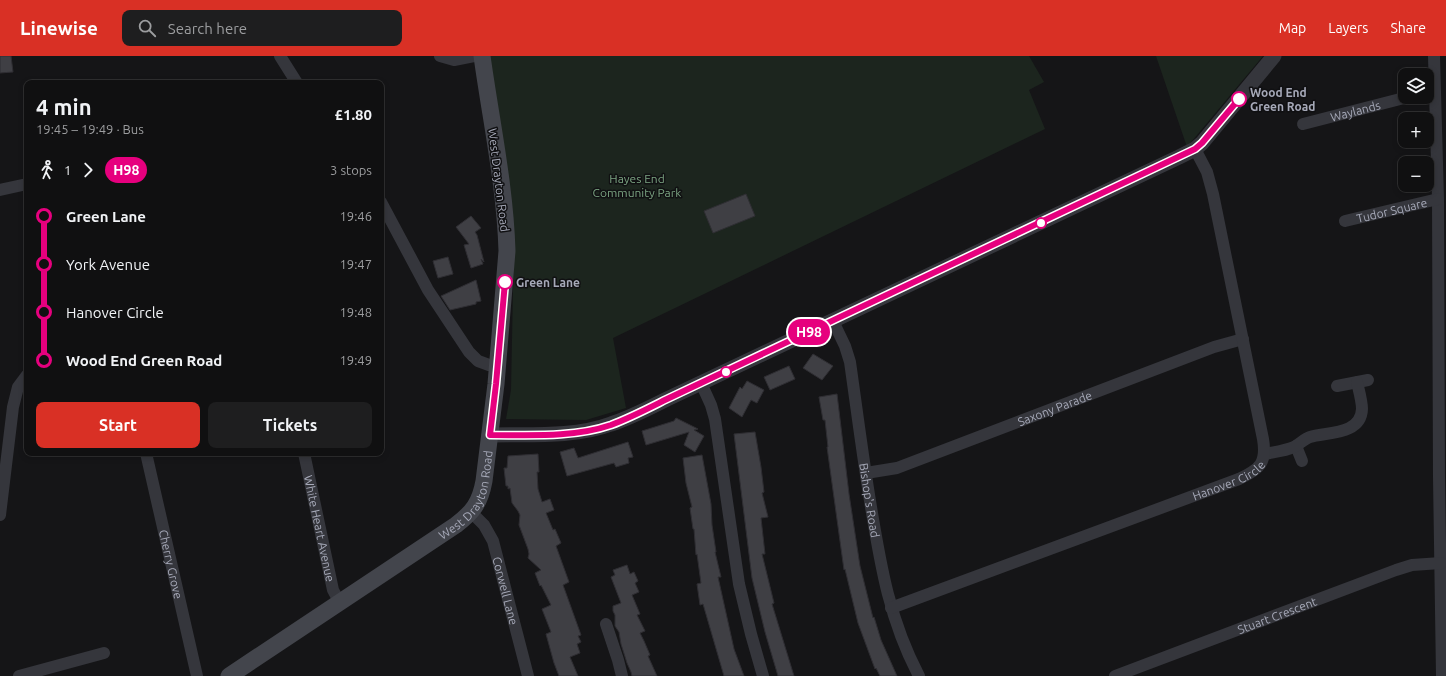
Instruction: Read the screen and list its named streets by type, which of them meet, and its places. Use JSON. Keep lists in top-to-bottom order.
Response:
{
  "streets": {
    "main road": ["West Drayton Road"],
    "street": [
      "Waylands",
      "Tudor Square",
      "Saxony Parade",
      "Hanover Circle",
      "Bishop's Road",
      "White Heart Avenue",
      "Cherry Grove",
      "Corwell Lane",
      "Stuart Crescent"
    ]
  },
  "crossings": [
    ["West Drayton Road", "White Heart Avenue"],
    ["West Drayton Road", "Corwell Lane"],
    ["Saxony Parade", "Hanover Circle"],
    ["Saxony Parade", "Bishop's Road"],
    ["Hanover Circle", "Bishop's Road"]
  ],
  "parks": ["Hayes End Community Park"],
  "places": ["Wood End Green Road", "Green Lane"],
  "lines": ["bus line H98"],
  "page": {
    "header": "Linewise",
    "search": "Search here",
    "nav": ["Map", "Layers", "Share"],
    "on_map": "H98",
    "map_buttons": ["+", "−"],
    "heading": ["4 min", "19:45 – 19:49 · Bus", "£1.80"],
    "legs": ["1", "H98", "3 stops"],
    "list": [
      {
        "name": "Green Lane",
        "value": "19:46"
      },
      {
        "name": "York Avenue",
        "value": "19:47"
      },
      {
        "name": "Hanover Circle",
        "value": "19:48"
      },
      {
        "name": "Wood End Green Road",
        "value": "19:49"
      }
    ],
    "buttons": ["Start", "Tickets"]
  }
}
